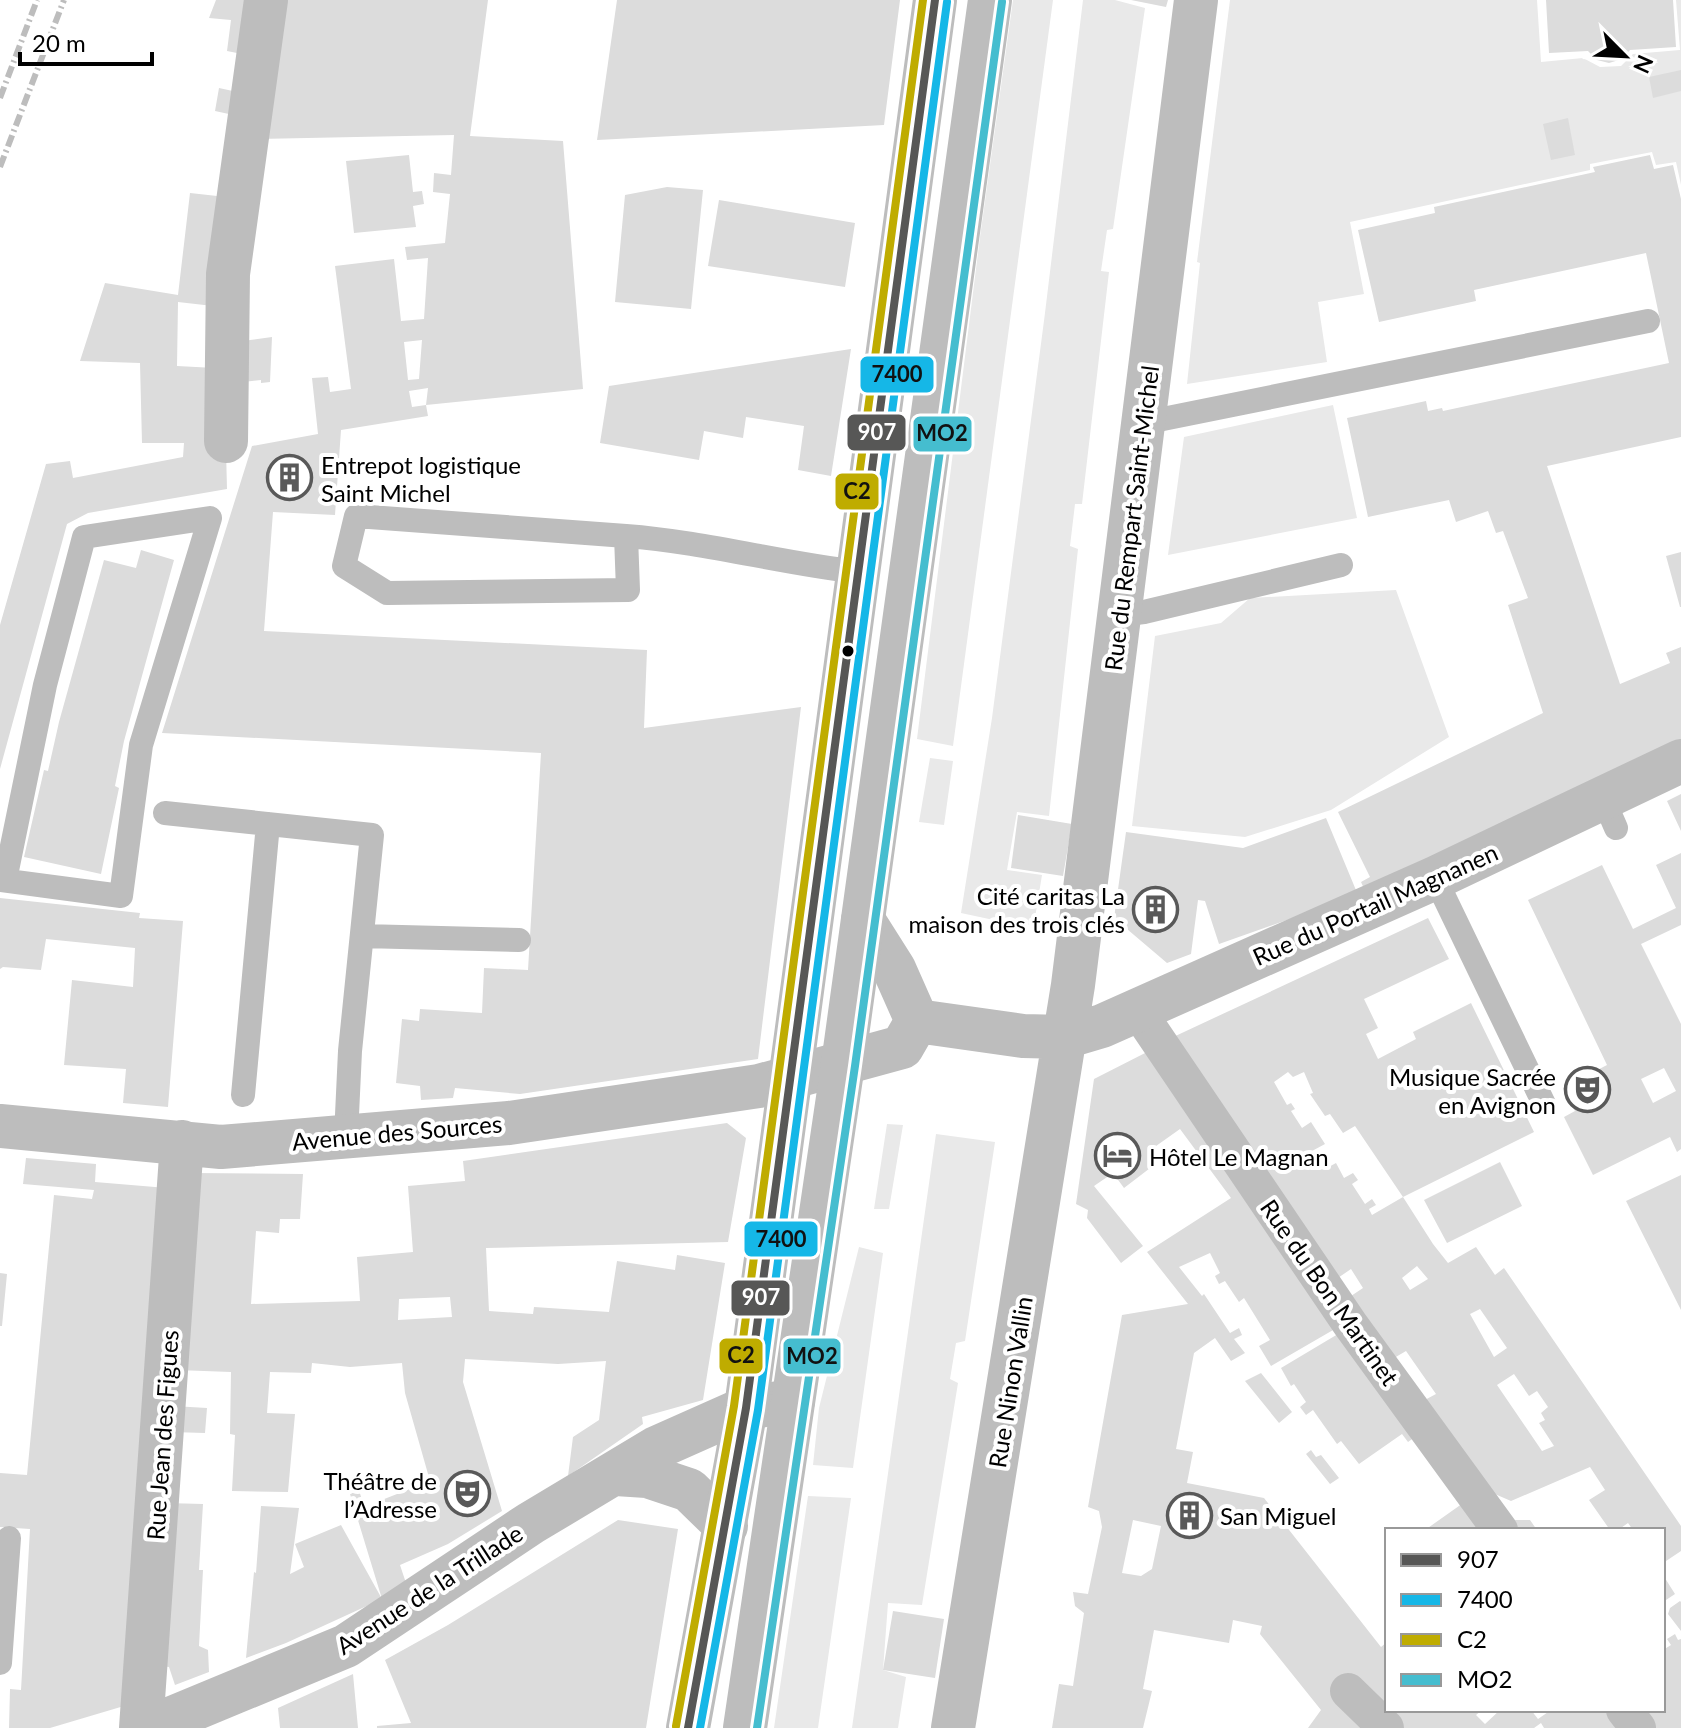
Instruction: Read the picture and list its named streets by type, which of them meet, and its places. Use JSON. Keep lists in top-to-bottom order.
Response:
{
  "streets": {
    "street": [
      "Rue du Rempart Saint-Michel",
      "Rue du Portail Magnanen",
      "Avenue des Sources",
      "Rue du Bon Martinet",
      "Rue Ninon Vallin",
      "Rue Jean des Figues",
      "Avenue de la Trillade"
    ]
  },
  "crossings": [
    ["Rue du Rempart Saint-Michel", "Rue du Portail Magnanen"],
    ["Rue du Rempart Saint-Michel", "Rue Ninon Vallin"],
    ["Rue du Portail Magnanen", "Avenue des Sources"],
    ["Rue du Portail Magnanen", "Rue du Bon Martinet"],
    ["Rue du Portail Magnanen", "Rue Ninon Vallin"],
    ["Avenue des Sources", "Rue Jean des Figues"]
  ],
  "places": {
    "building": ["Entrepot logistique Saint Michel", "Cité caritas La maison des trois clés", "San Miguel"],
    "theatre": ["Musique Sacrée en Avignon", "Théâtre de l’Adresse"],
    "hotel": ["Hôtel Le Magnan"]
  },
  "lines": [
    "transit line 907",
    "transit line C2",
    "transit line 7400",
    "transit line MO2"
  ],
  "legend": [
    "907",
    "7400",
    "C2",
    "MO2"
  ],
  "scale_bar": "20 m",
  "north": "bottom right"
}
